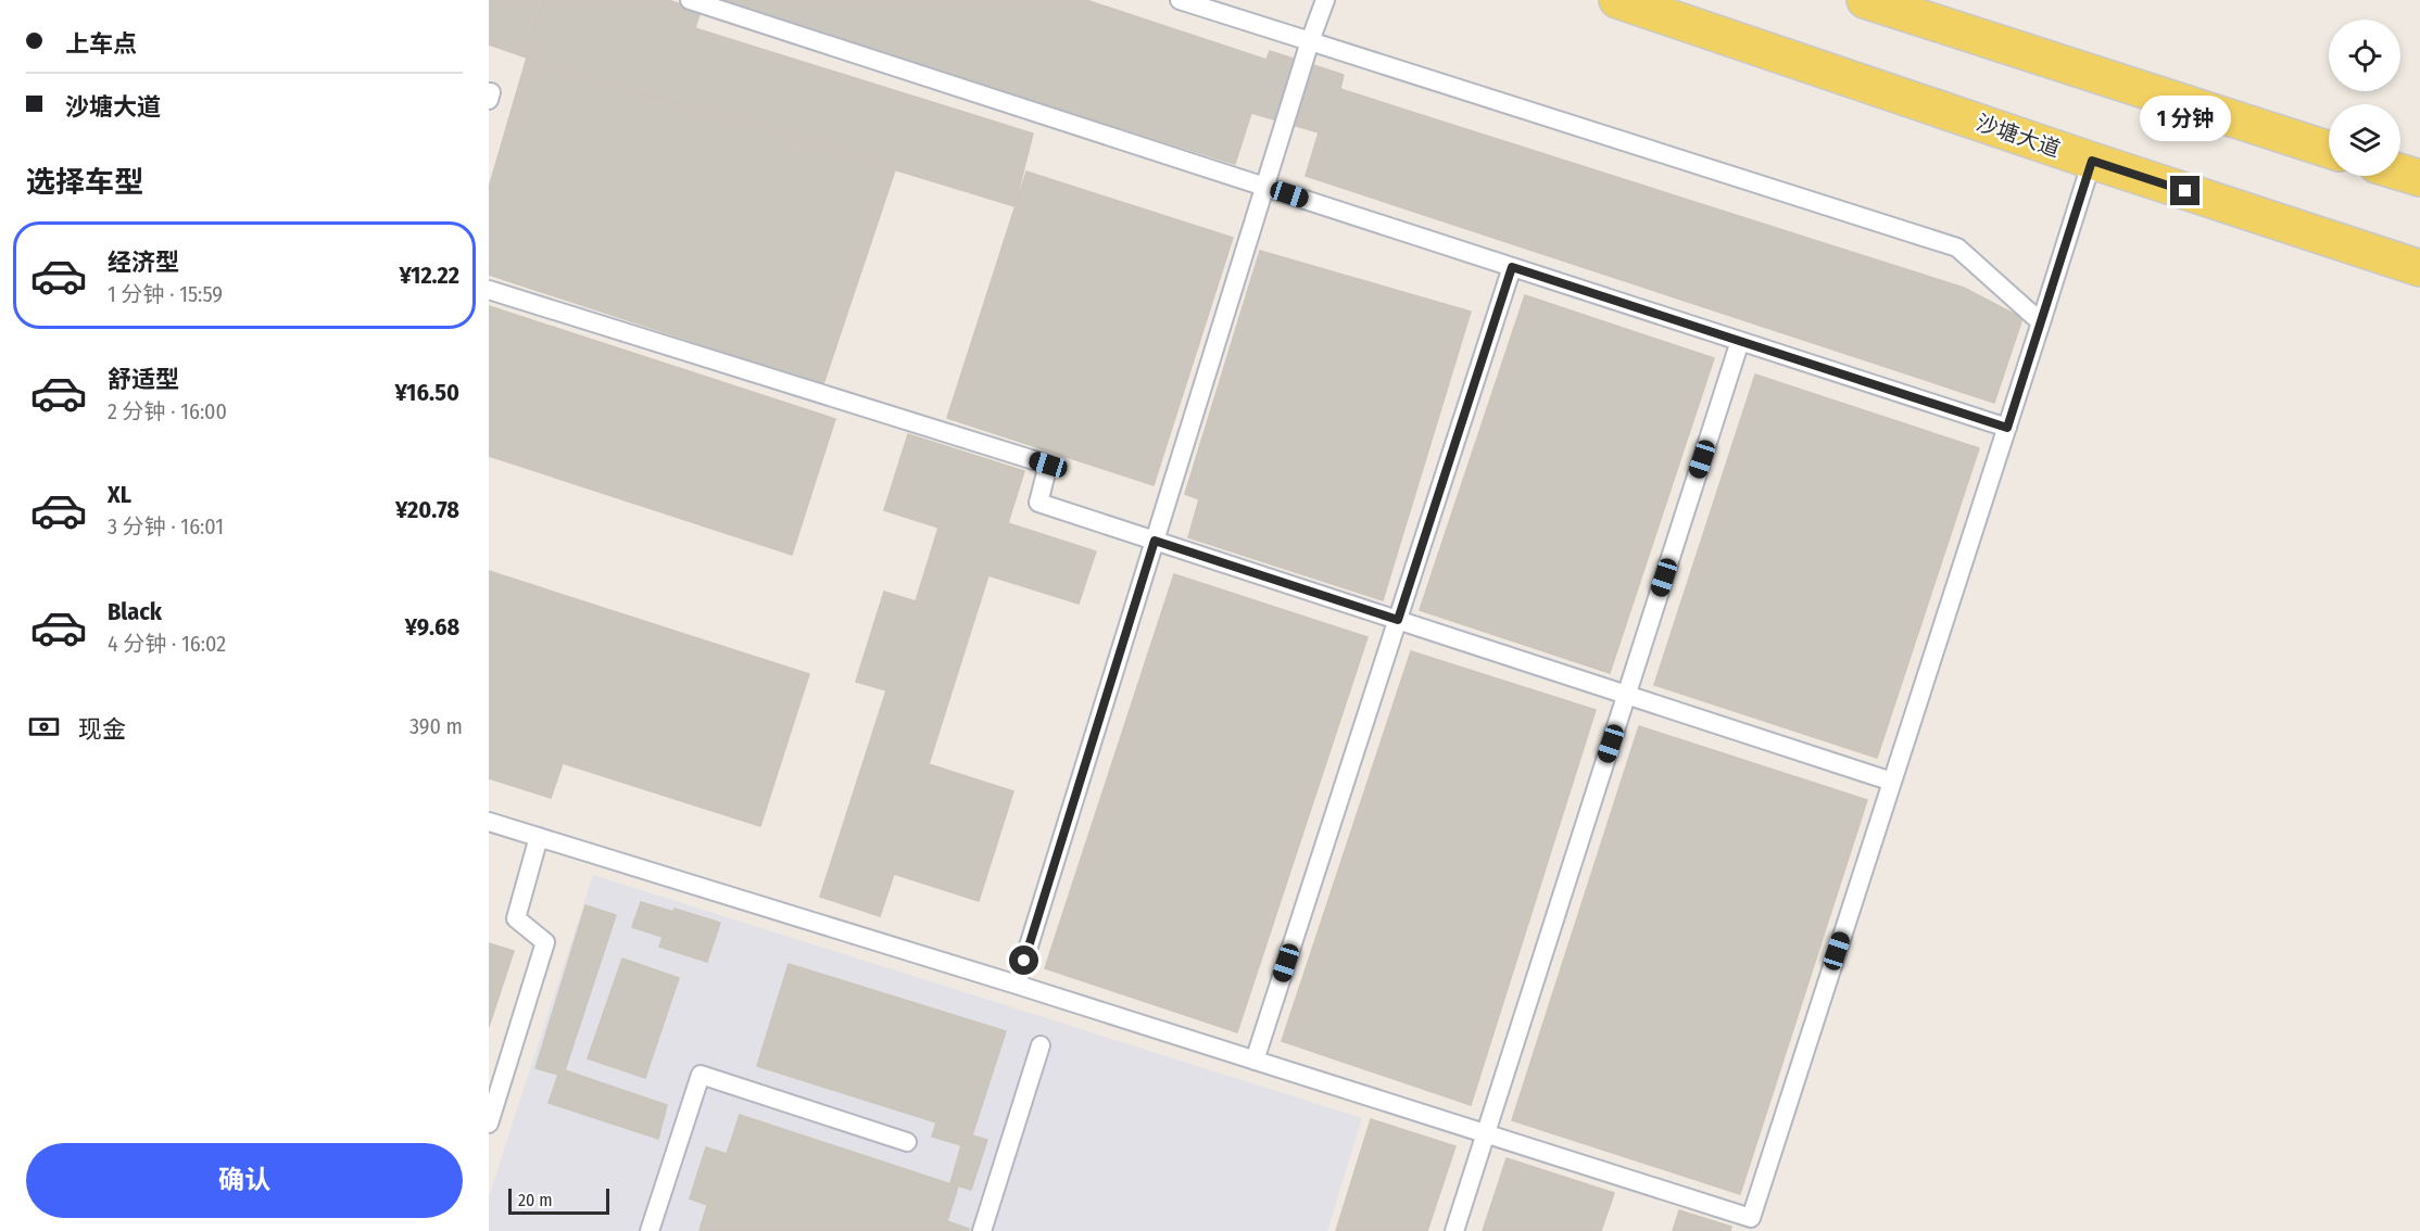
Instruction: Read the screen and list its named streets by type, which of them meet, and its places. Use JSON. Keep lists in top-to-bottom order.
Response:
{
  "streets": {
    "main road": ["沙塘大道"]
  },
  "scale_bar": "20 m",
  "page": {
    "banner": ["上车点", "沙塘大道"],
    "bubble": "1 分钟",
    "heading": "选择车型",
    "list": [
      {
        "name": "经济型",
        "note": "1 分钟 · 15:59",
        "value": "¥12.22"
      },
      {
        "name": "舒适型",
        "note": "2 分钟 · 16:00",
        "value": "¥16.50"
      },
      {
        "name": "XL",
        "note": "3 分钟 · 16:01",
        "value": "¥20.78"
      },
      {
        "name": "Black",
        "note": "4 分钟 · 16:02",
        "value": "¥9.68"
      }
    ],
    "pay": ["现金", "390 m"],
    "buttons": "确认",
    "scale": "20 m"
  }
}
